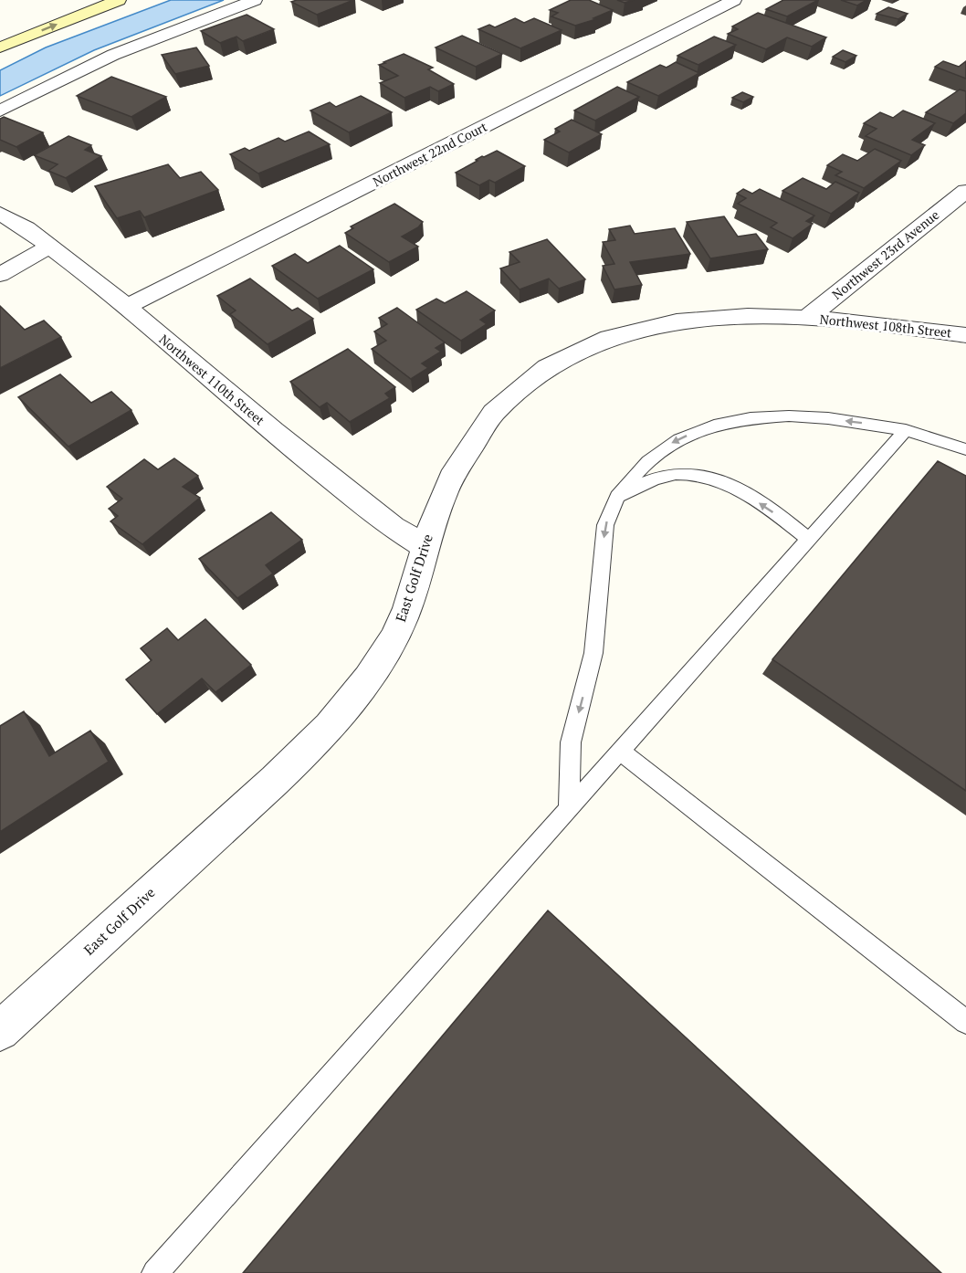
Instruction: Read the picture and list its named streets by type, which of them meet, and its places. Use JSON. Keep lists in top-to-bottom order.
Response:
{
  "streets": {
    "street": [
      "Northwest 22nd Court",
      "Northwest 23rd Avenue",
      "Northwest 108th Street",
      "Northwest 110th Street",
      "East Golf Drive"
    ]
  },
  "crossings": [
    ["Northwest 22nd Court", "Northwest 110th Street"],
    ["Northwest 23rd Avenue", "Northwest 108th Street"],
    ["Northwest 23rd Avenue", "East Golf Drive"],
    ["Northwest 108th Street", "East Golf Drive"],
    ["Northwest 110th Street", "East Golf Drive"]
  ]
}
